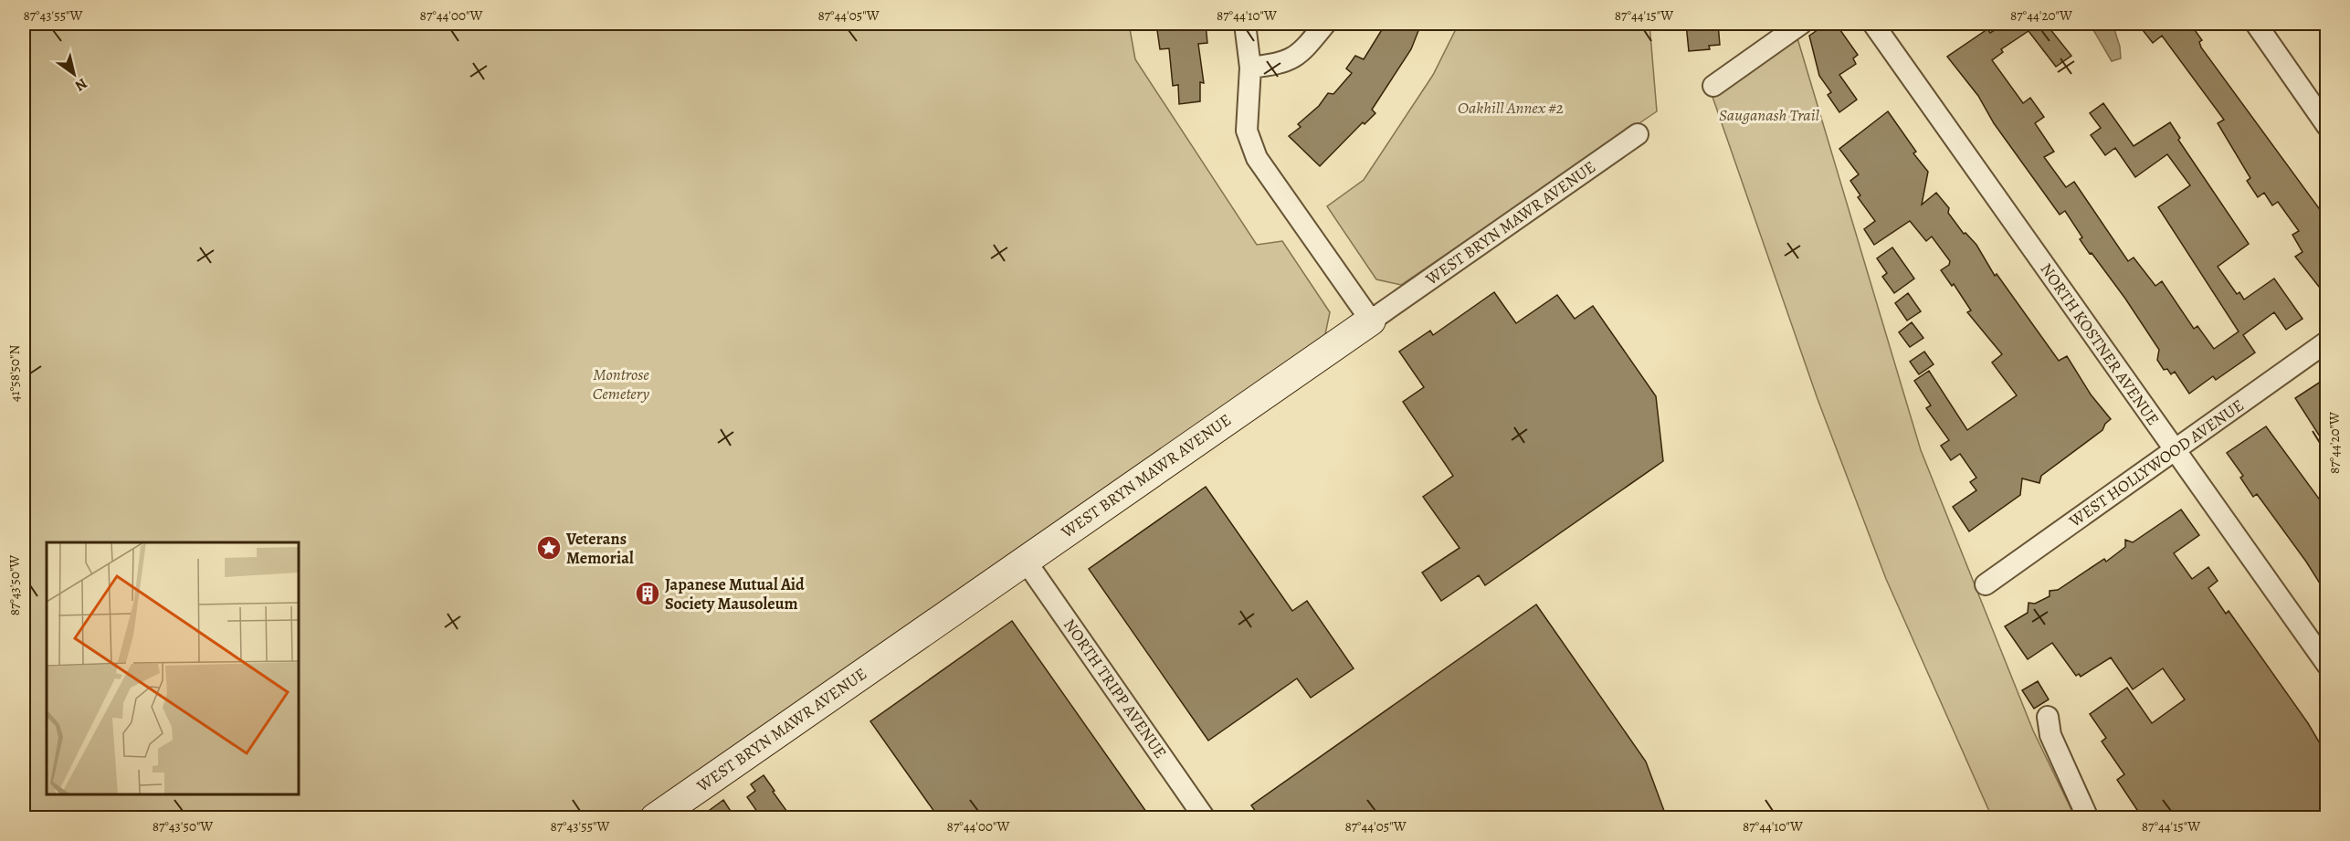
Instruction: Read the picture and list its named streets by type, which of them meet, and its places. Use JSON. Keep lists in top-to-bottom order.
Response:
{
  "streets": {
    "street": [
      "WEST BRYN MAWR AVENUE",
      "NORTH KOSTNER AVENUE",
      "WEST HOLLYWOOD AVENUE",
      "NORTH TRIPP AVENUE"
    ]
  },
  "crossings": [
    ["WEST BRYN MAWR AVENUE", "NORTH TRIPP AVENUE"],
    ["NORTH KOSTNER AVENUE", "WEST HOLLYWOOD AVENUE"]
  ],
  "parks": ["Oakhill Annex #2", "Sauganash Trail", "Montrose Cemetery"],
  "places": {
    "place": ["Veterans Memorial"],
    "building": ["Japanese Mutual Aid Society Mausoleum"]
  },
  "north": "bottom right",
  "coordinates": [
    "87°43'55\"W",
    "87°44'00\"W",
    "87°44'05\"W",
    "87°44'10\"W",
    "87°44'15\"W",
    "87°44'20\"W",
    "41°58'50\"N",
    "87°43'50\"W"
  ]
}
